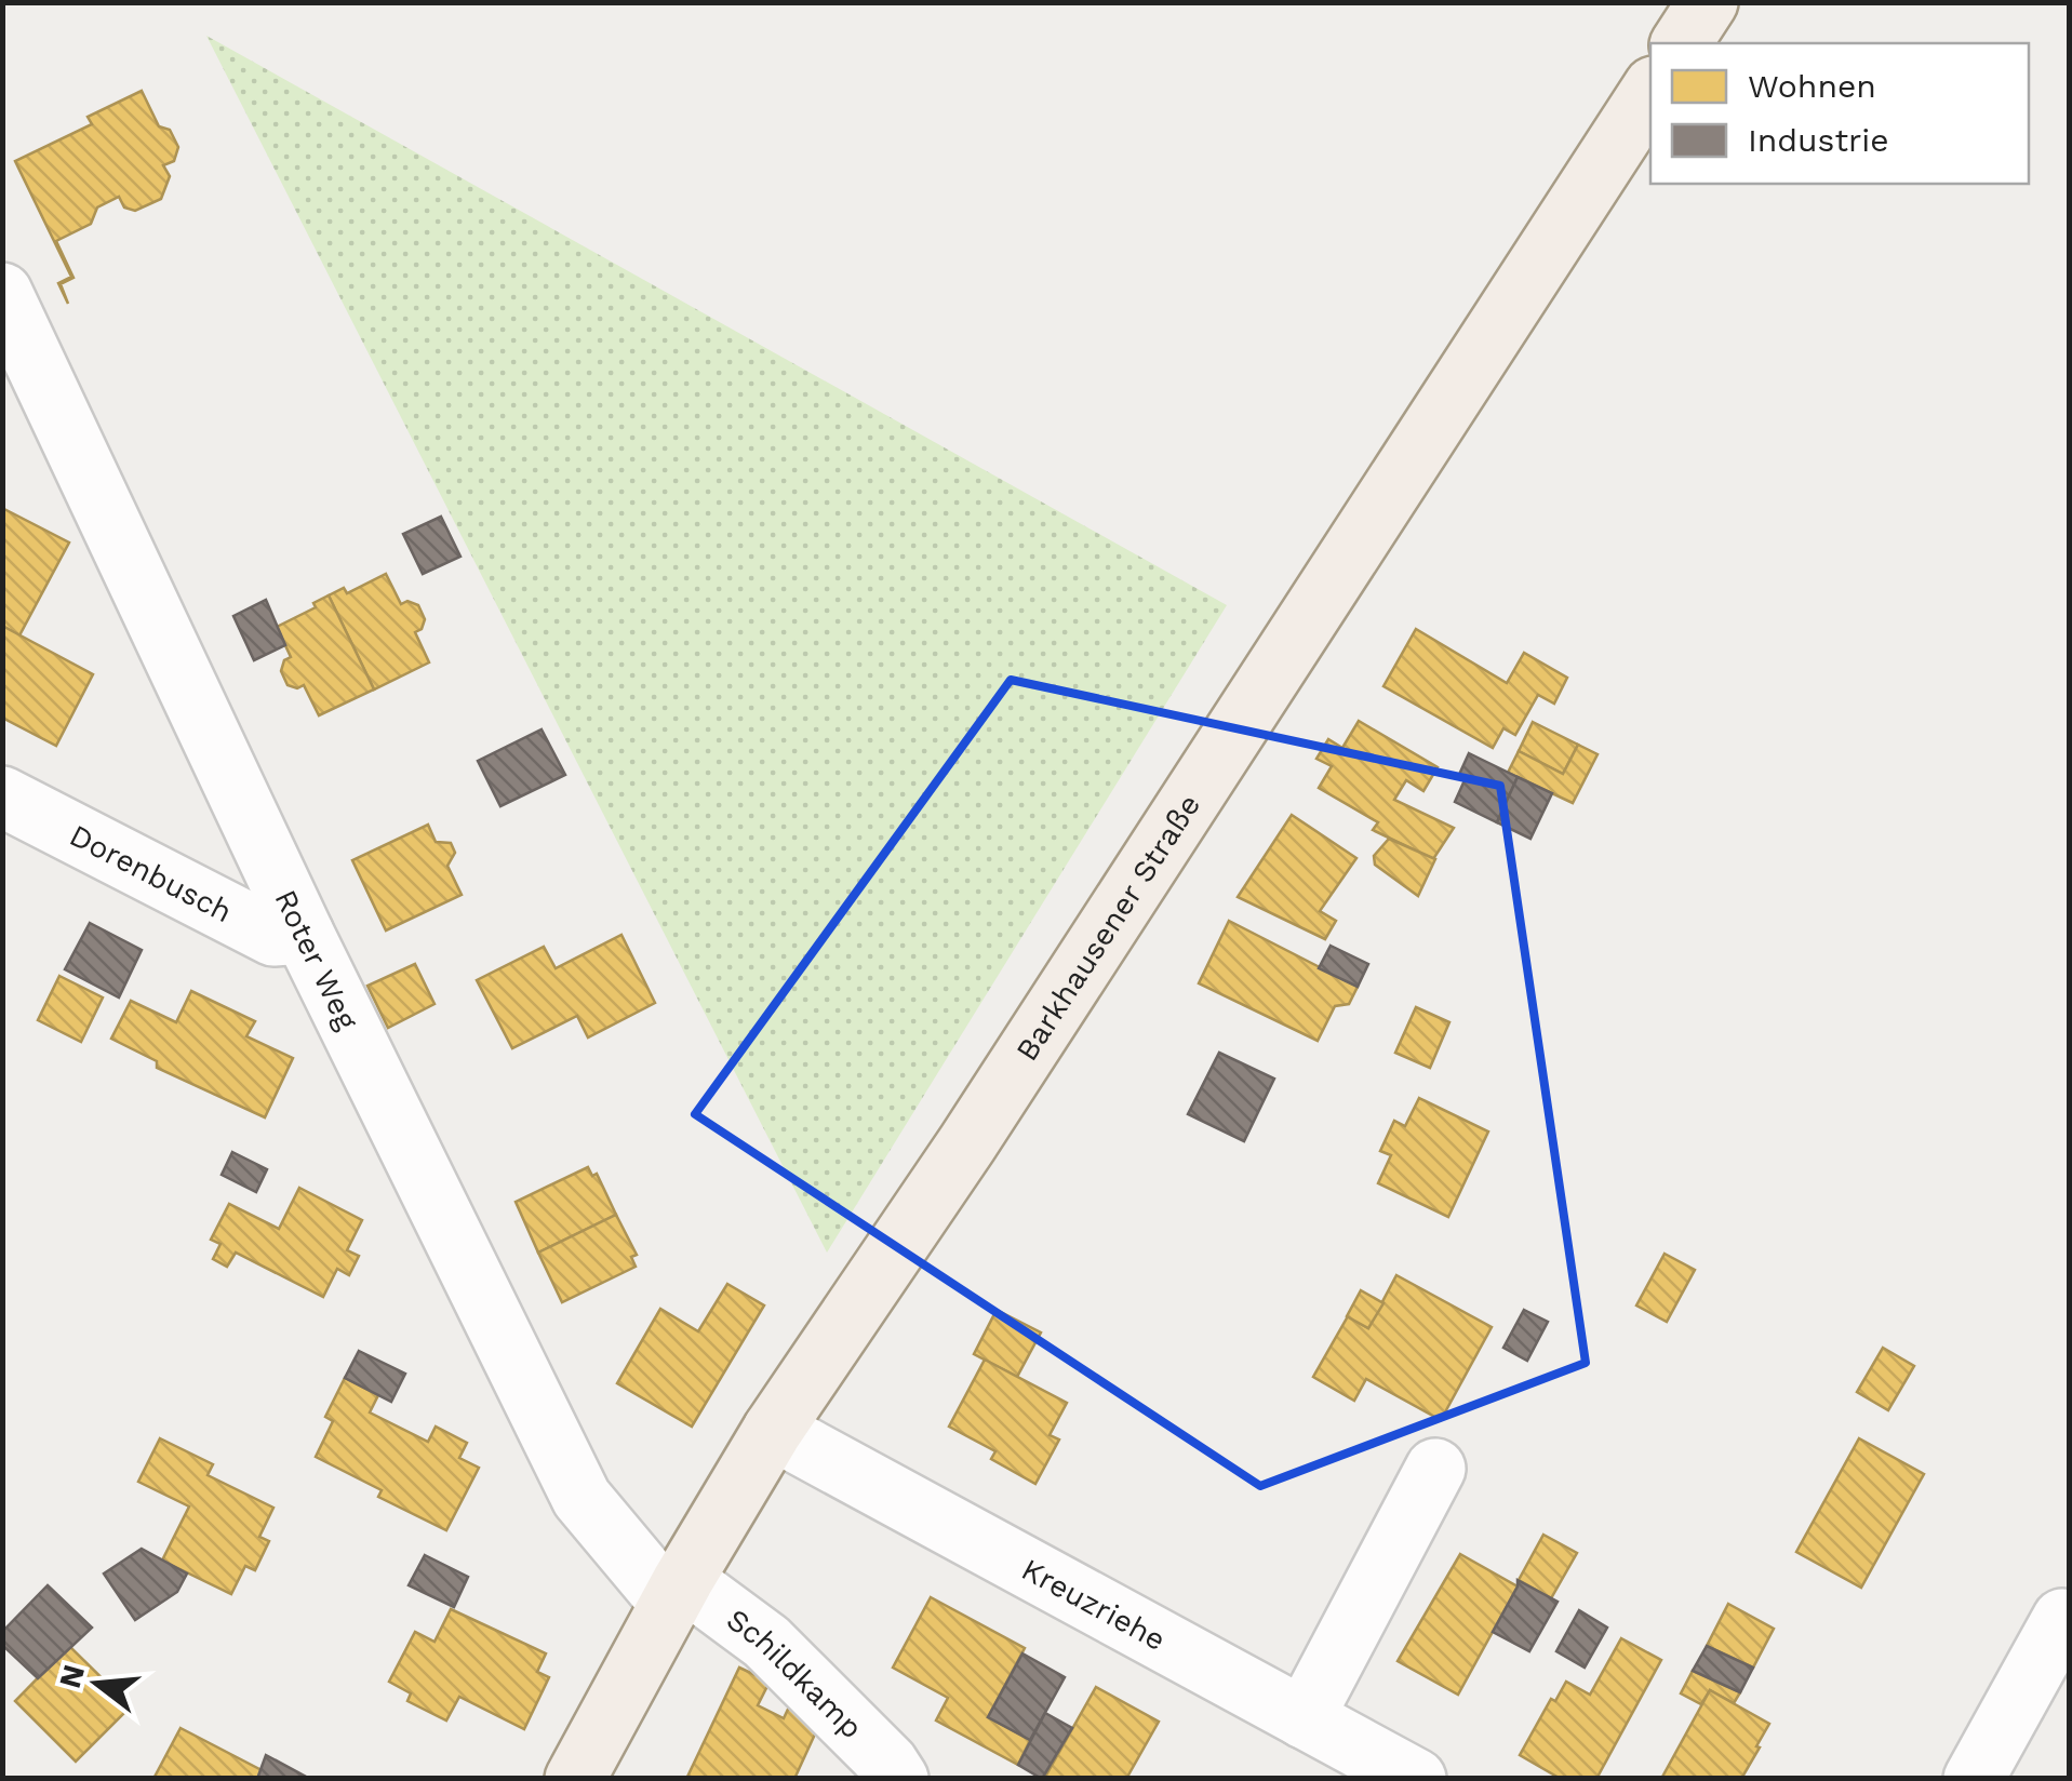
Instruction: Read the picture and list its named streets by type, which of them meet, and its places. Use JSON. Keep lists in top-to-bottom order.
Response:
{
  "streets": {
    "main road": ["Barkhausener Straße"],
    "street": [
      "Dorenbusch",
      "Roter Weg",
      "Kreuzriehe",
      "Schildkamp"
    ]
  },
  "crossings": [
    ["Dorenbusch", "Roter Weg"],
    ["Barkhausener Straße", "Roter Weg"],
    ["Barkhausener Straße", "Kreuzriehe"],
    ["Barkhausener Straße", "Schildkamp"],
    ["Roter Weg", "Schildkamp"]
  ],
  "legend": ["Wohnen", "Industrie"],
  "north": "left"
}
